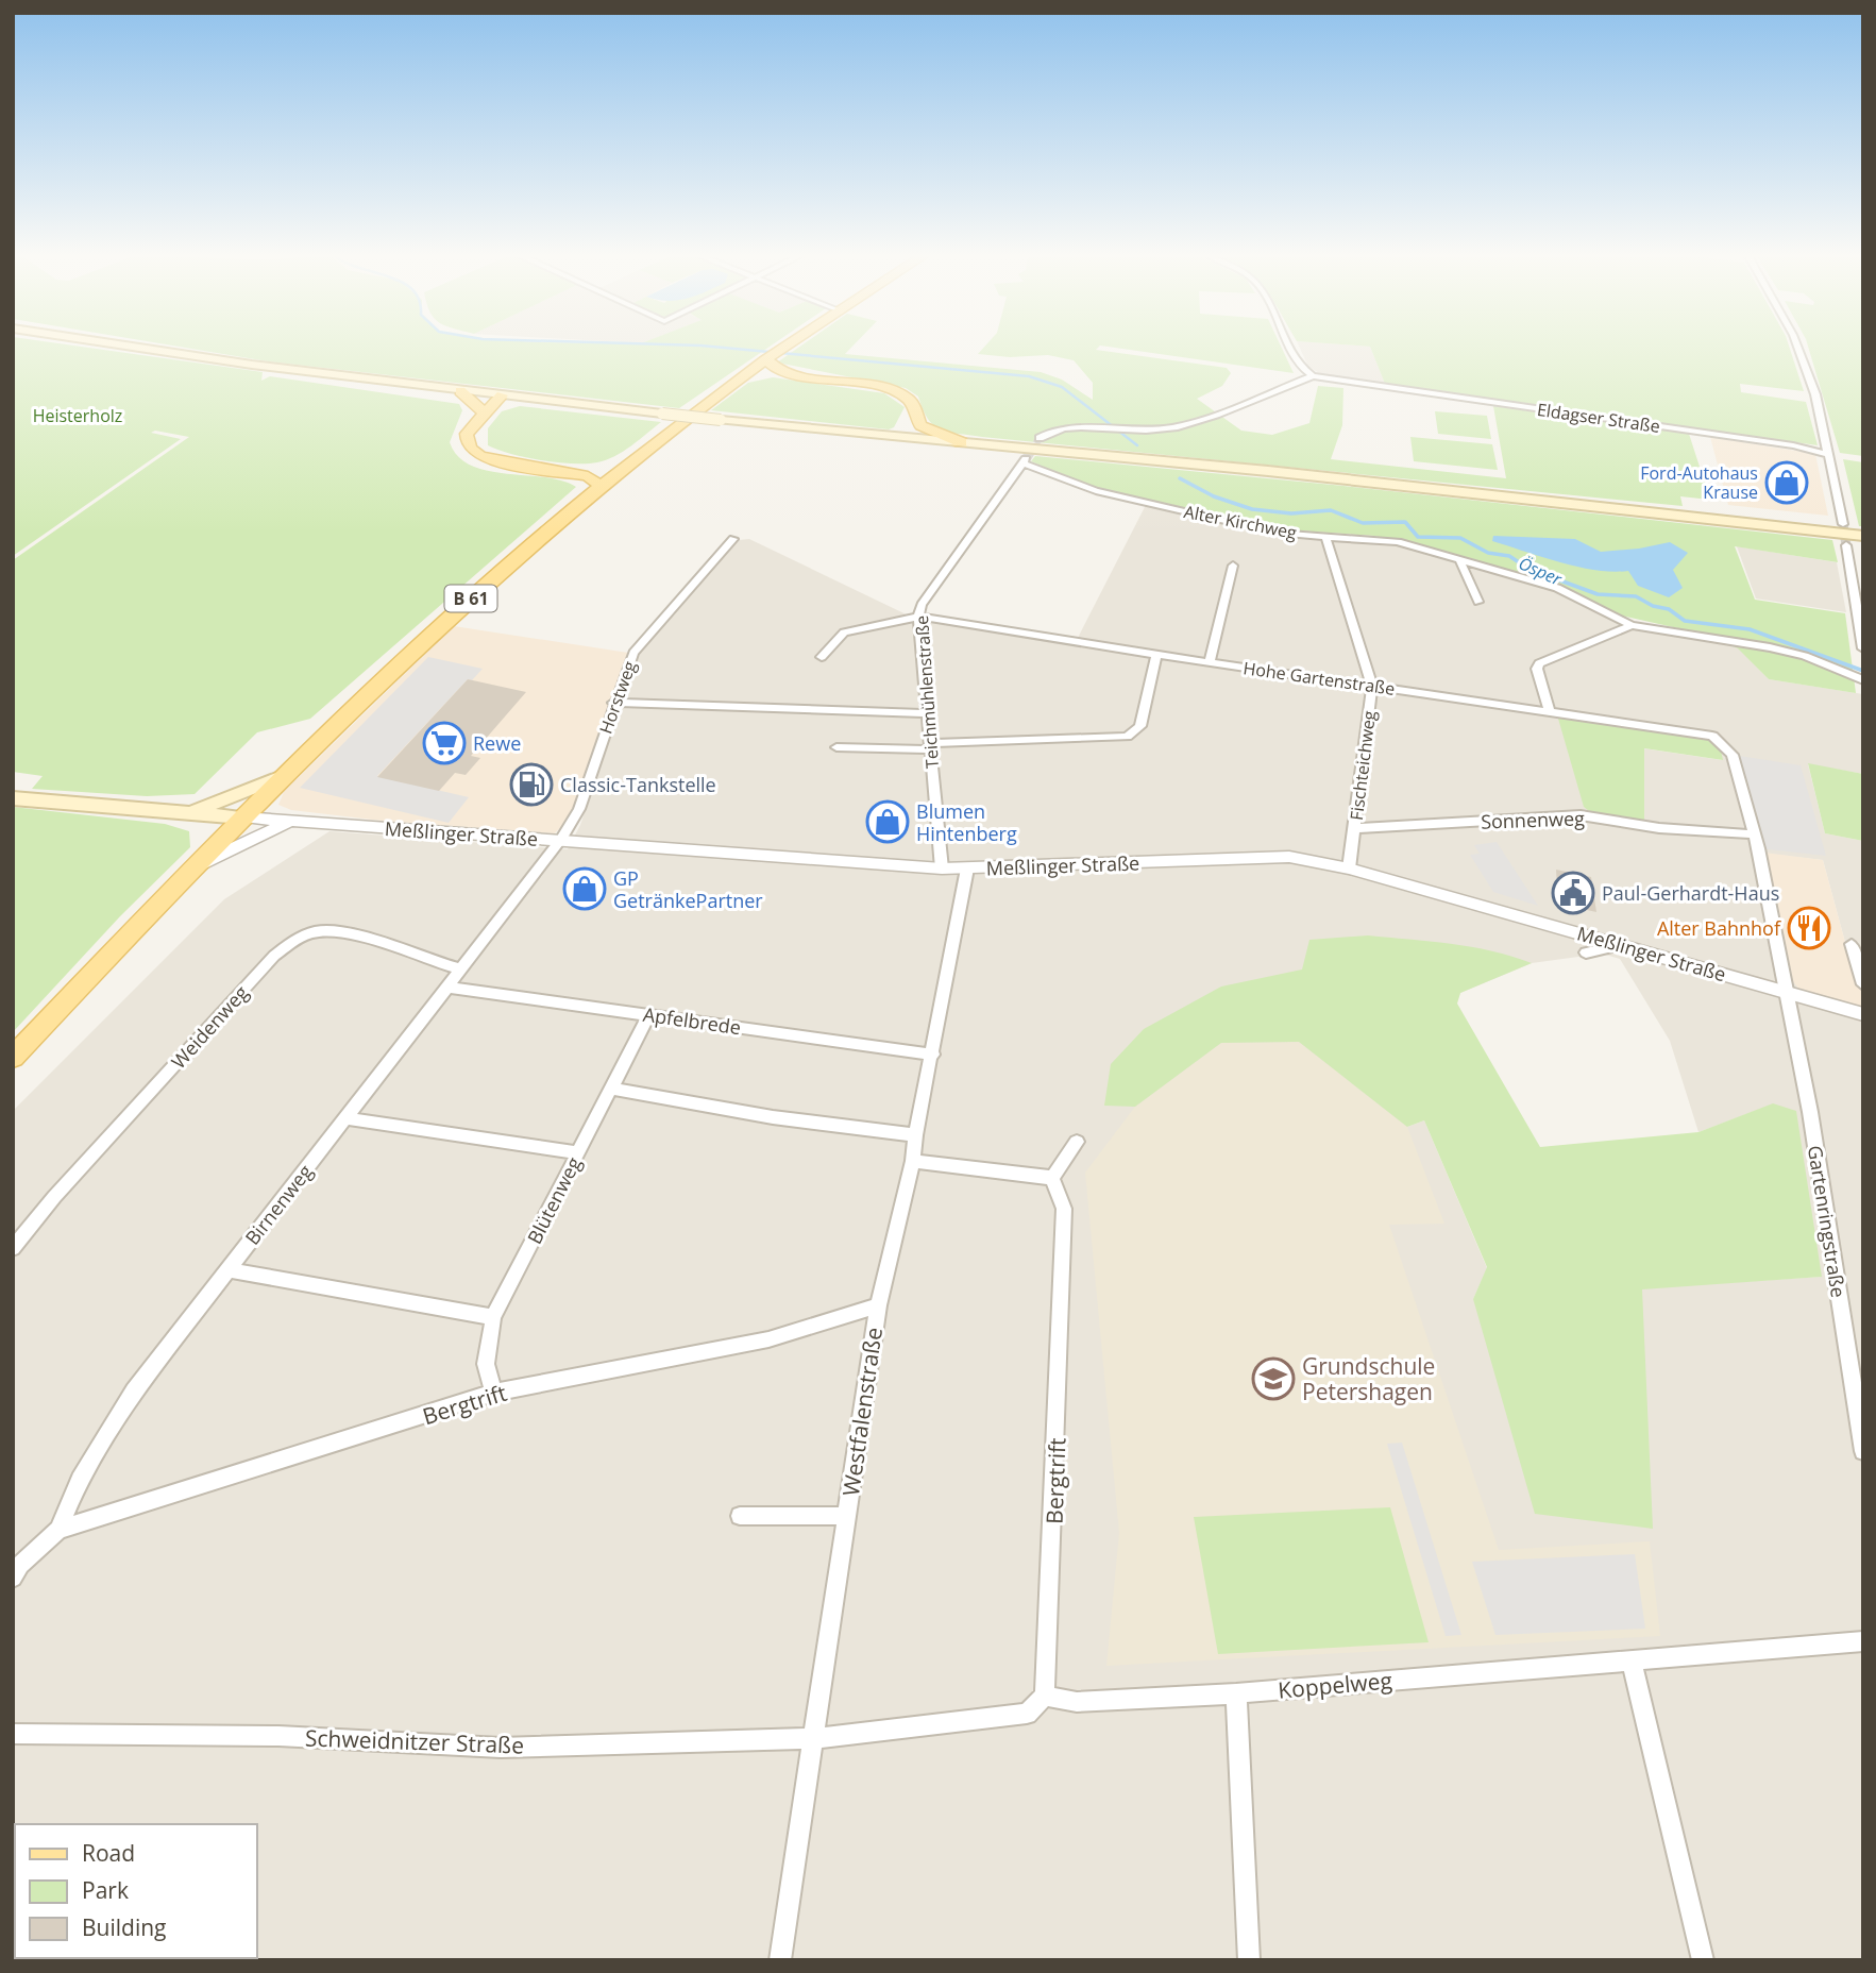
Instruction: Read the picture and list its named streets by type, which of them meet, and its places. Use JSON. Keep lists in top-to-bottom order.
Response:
{
  "streets": {
    "main road": ["B 61"],
    "street": [
      "Eldagser Straße",
      "Alter Kirchweg",
      "Hohe Gartenstraße",
      "Teichmühlenstraße",
      "Horstweg",
      "Fischteichweg",
      "Sonnenweg",
      "Meßlinger Straße",
      "Apfelbrede",
      "Weidenweg",
      "Blütenweg",
      "Birnenweg",
      "Gartenringstraße",
      "Bergtrift",
      "Westfalenstraße",
      "Koppelweg",
      "Schweidnitzer Straße"
    ]
  },
  "crossings": [
    ["Alter Kirchweg", "Teichmühlenstraße"],
    ["Alter Kirchweg", "Fischteichweg"],
    ["B 61", "Meßlinger Straße"],
    ["Hohe Gartenstraße", "Teichmühlenstraße"],
    ["Hohe Gartenstraße", "Fischteichweg"],
    ["Teichmühlenstraße", "Meßlinger Straße"],
    ["Horstweg", "Meßlinger Straße"],
    ["Horstweg", "Birnenweg"],
    ["Fischteichweg", "Sonnenweg"],
    ["Fischteichweg", "Meßlinger Straße"],
    ["Meßlinger Straße", "Birnenweg"],
    ["Meßlinger Straße", "Gartenringstraße"],
    ["Meßlinger Straße", "Westfalenstraße"],
    ["Apfelbrede", "Blütenweg"],
    ["Apfelbrede", "Birnenweg"],
    ["Apfelbrede", "Westfalenstraße"],
    ["Weidenweg", "Birnenweg"],
    ["Blütenweg", "Bergtrift"],
    ["Birnenweg", "Bergtrift"],
    ["Bergtrift", "Westfalenstraße"],
    ["Bergtrift", "Koppelweg"],
    ["Westfalenstraße", "Schweidnitzer Straße"]
  ],
  "water": ["Ösper"],
  "parks": ["Heisterholz"],
  "places": {
    "shop": ["Ford-Autohaus Krause", "Blumen Hintenberg", "GP GetränkePartner"],
    "supermarket": ["Rewe"],
    "fuel station": ["Classic-Tankstelle"],
    "public building": ["Paul-Gerhardt-Haus"],
    "restaurant": ["Alter Bahnhof"],
    "school or university": ["Grundschule Petershagen"]
  },
  "legend": ["Road", "Park", "Building"]
}
